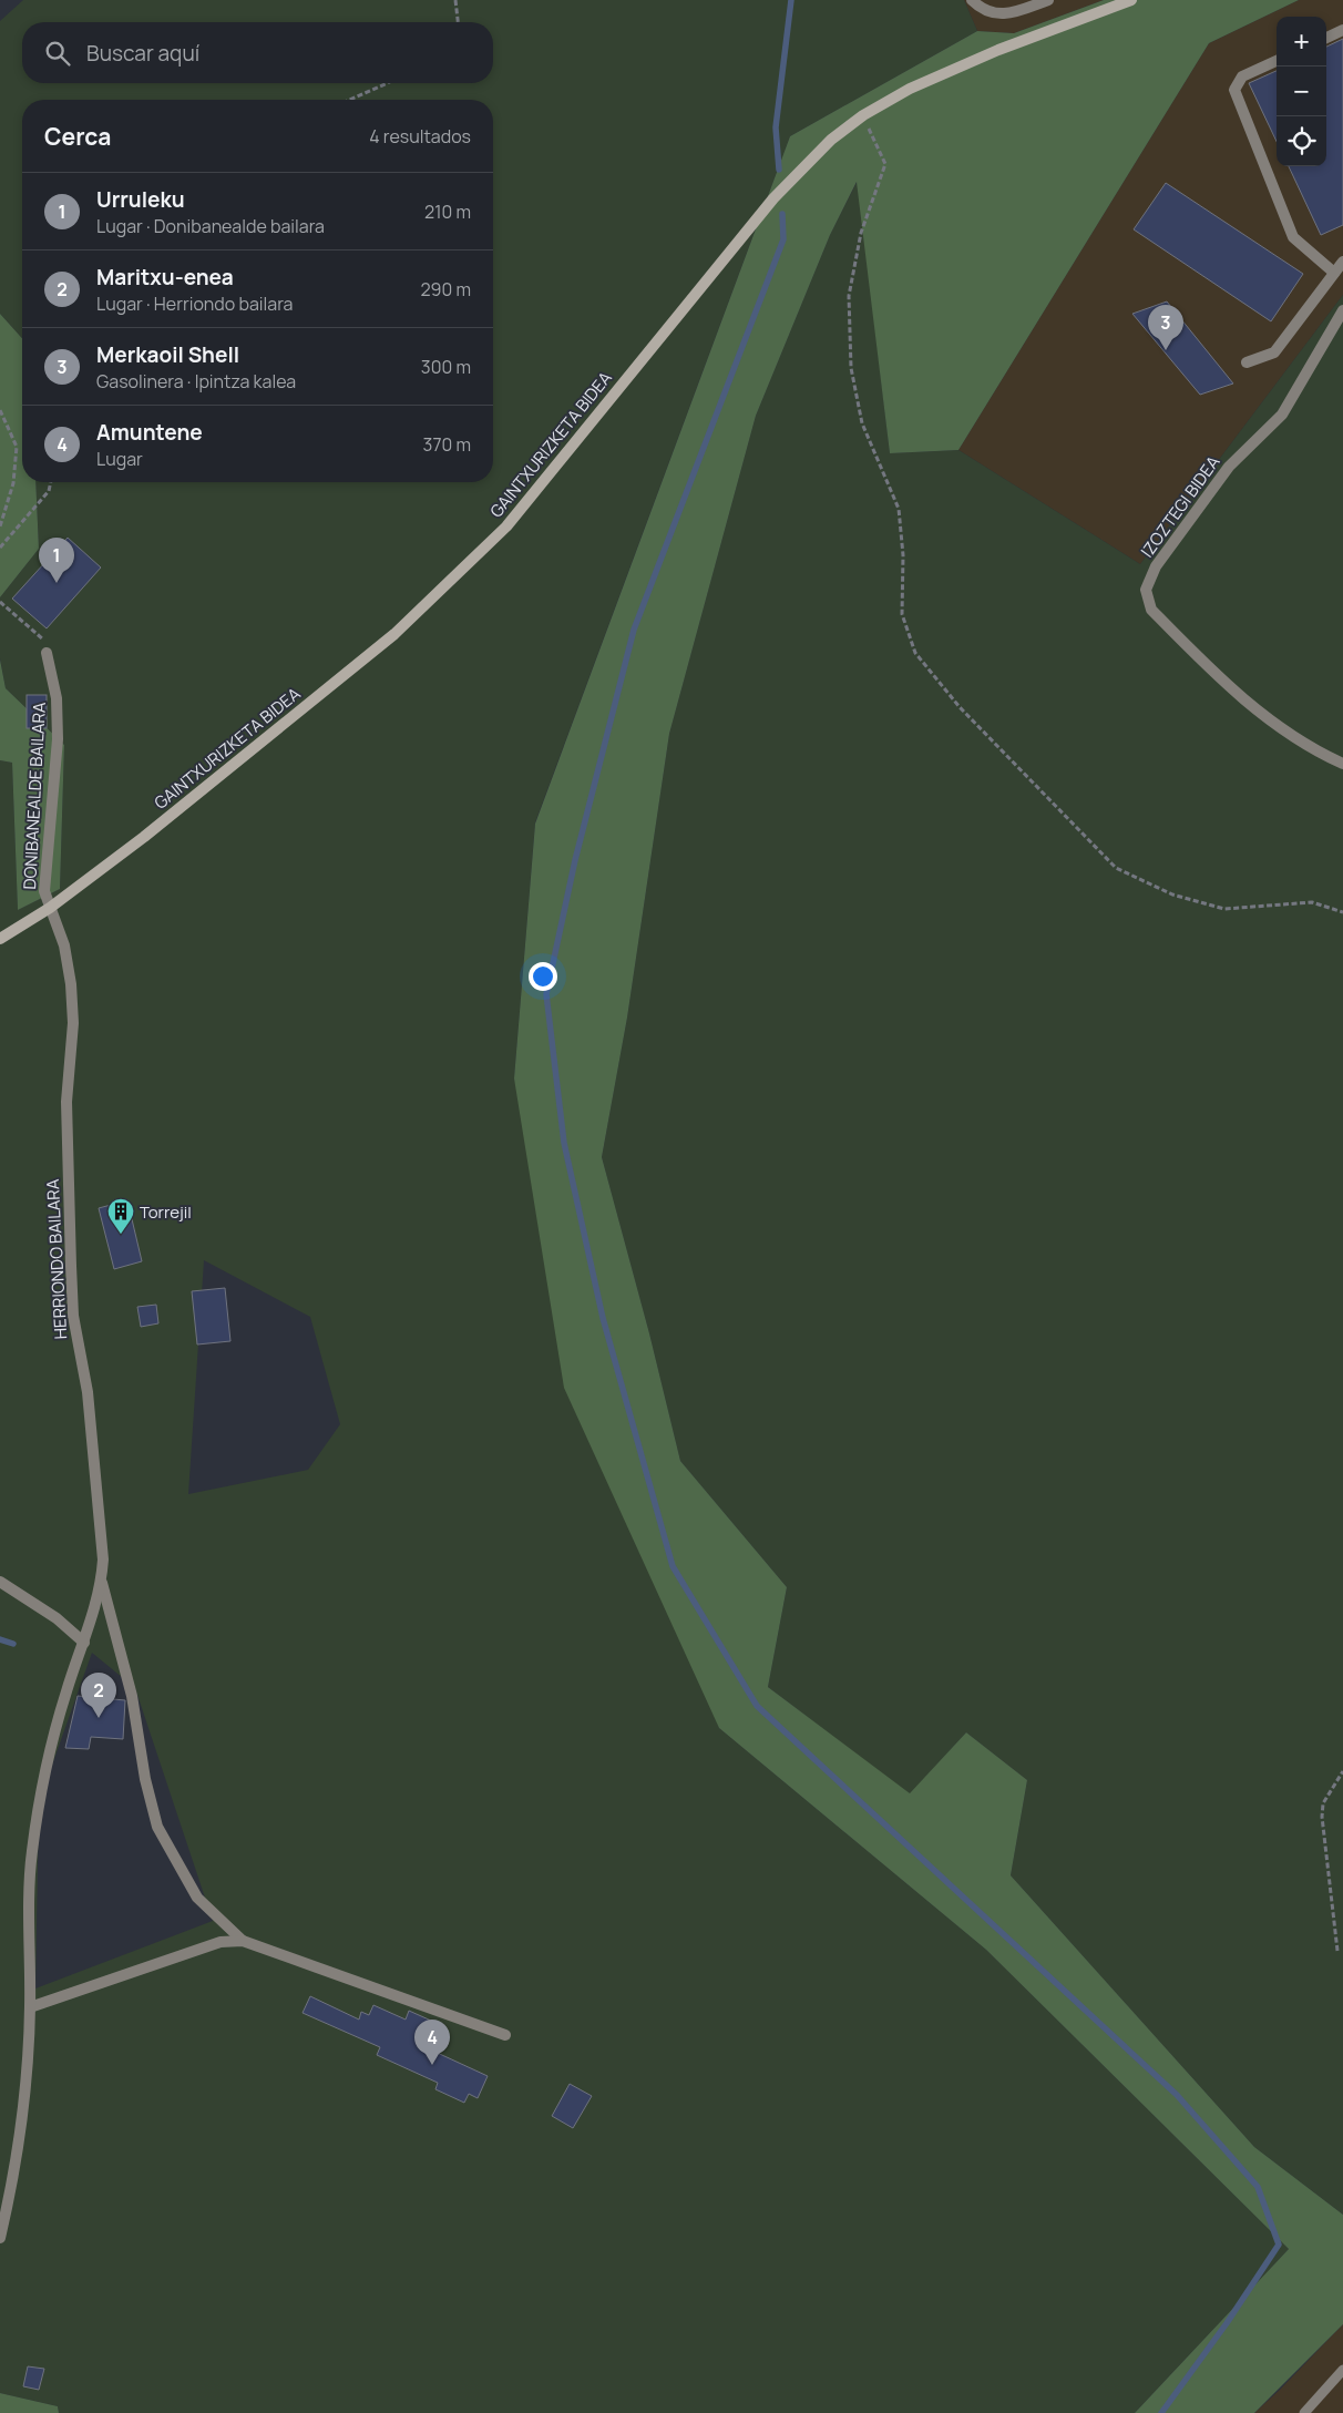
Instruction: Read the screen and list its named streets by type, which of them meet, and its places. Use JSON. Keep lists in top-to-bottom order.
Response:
{
  "streets": {
    "main road": ["GAINTXURIZKETA BIDEA"],
    "street": ["IZOZTEGI BIDEA", "DONIBANEALDE BAILARA", "HERRIONDO BAILARA"]
  },
  "crossings": [
    ["GAINTXURIZKETA BIDEA", "DONIBANEALDE BAILARA"],
    ["GAINTXURIZKETA BIDEA", "HERRIONDO BAILARA"],
    ["DONIBANEALDE BAILARA", "HERRIONDO BAILARA"]
  ],
  "places": {
    "building": ["Torrejil"]
  },
  "page": {
    "map_buttons": ["+", "−"],
    "search": "Buscar aquí",
    "heading": ["Cerca", "4 resultados"],
    "list": [
      {
        "mark": "1",
        "name": "Urruleku",
        "note": "Lugar · Donibanealde bailara",
        "value": "210 m"
      },
      {
        "mark": "2",
        "name": "Maritxu-enea",
        "note": "Lugar · Herriondo bailara",
        "value": "290 m"
      },
      {
        "mark": "3",
        "name": "Merkaoil Shell",
        "note": "Gasolinera · Ipintza kalea",
        "value": "300 m"
      },
      {
        "mark": "4",
        "name": "Amuntene",
        "note": "Lugar",
        "value": "370 m"
      }
    ],
    "pins": [
      "3",
      "1",
      "2",
      "4"
    ]
  }
}
